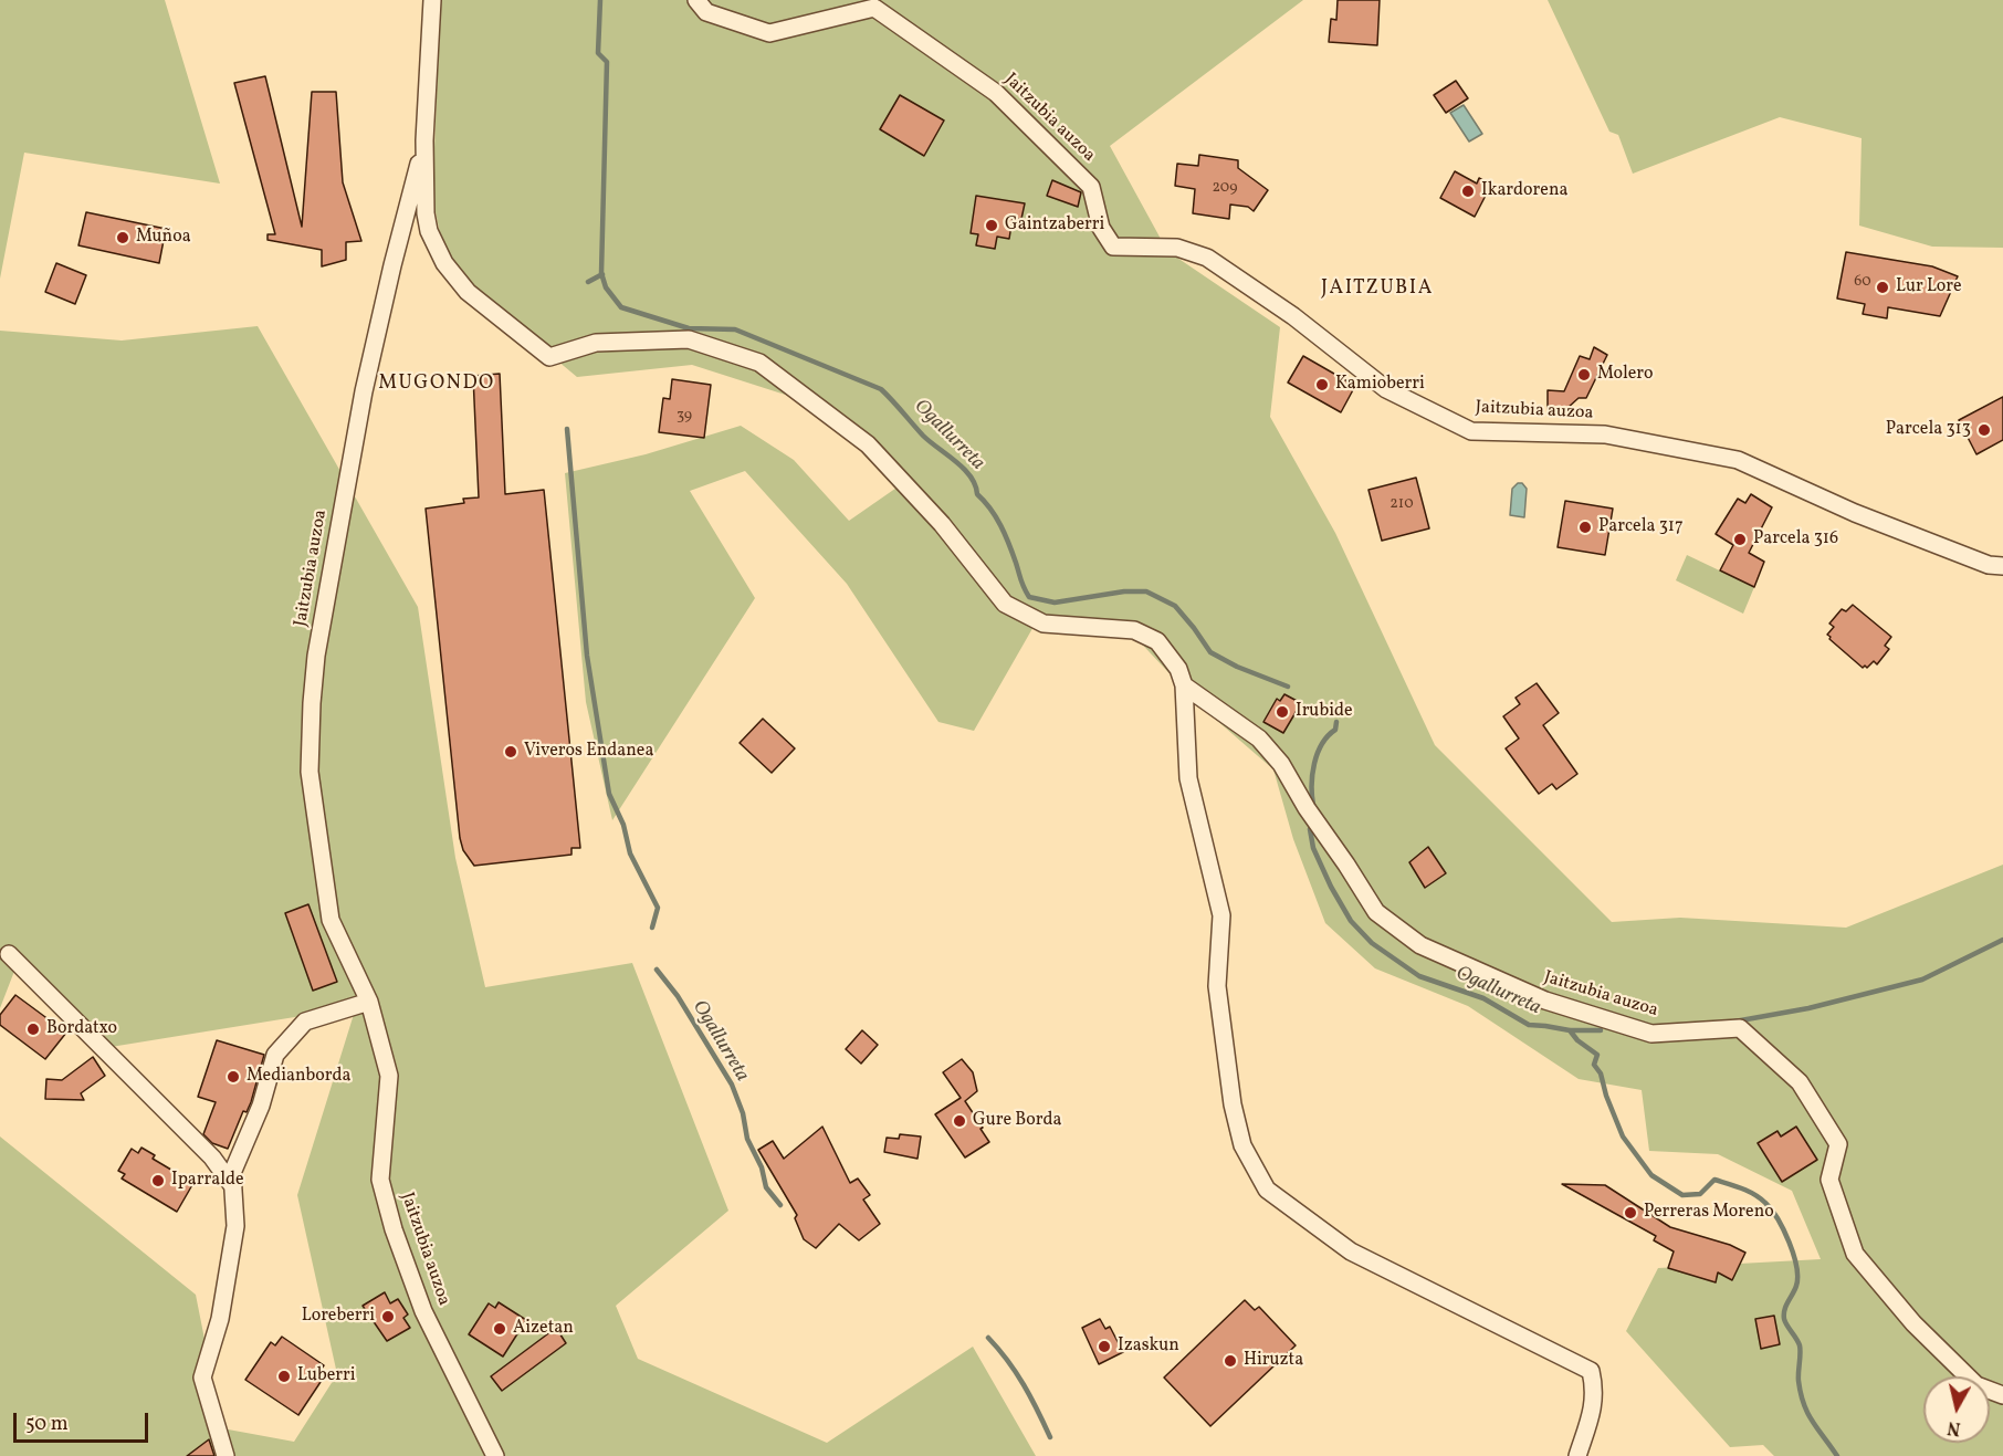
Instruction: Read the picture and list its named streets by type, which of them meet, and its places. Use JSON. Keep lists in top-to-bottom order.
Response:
{
  "streets": {
    "street": ["Jaitzubia auzoa"]
  },
  "districts": ["JAITZUBIA", "MUGONDO"],
  "water": ["Ogallurreta"],
  "places": [
    "Ikardorena",
    "Gaintzaberri",
    "Muñoa",
    "Lur Lore",
    "Molero",
    "Kamioberri",
    "Parcela 313",
    "Parcela 317",
    "Parcela 316",
    "Irubide",
    "Viveros Endanea",
    "Bordatxo",
    "Medianborda",
    "Gure Borda",
    "Iparralde",
    "Perreras Moreno",
    "Loreberri",
    "Aizetan",
    "Izaskun",
    "Hiruzta",
    "Luberri"
  ],
  "house_numbers": [
    "209",
    "60",
    "39",
    "210"
  ],
  "scale_bar": "50 m",
  "north": "bottom"
}
